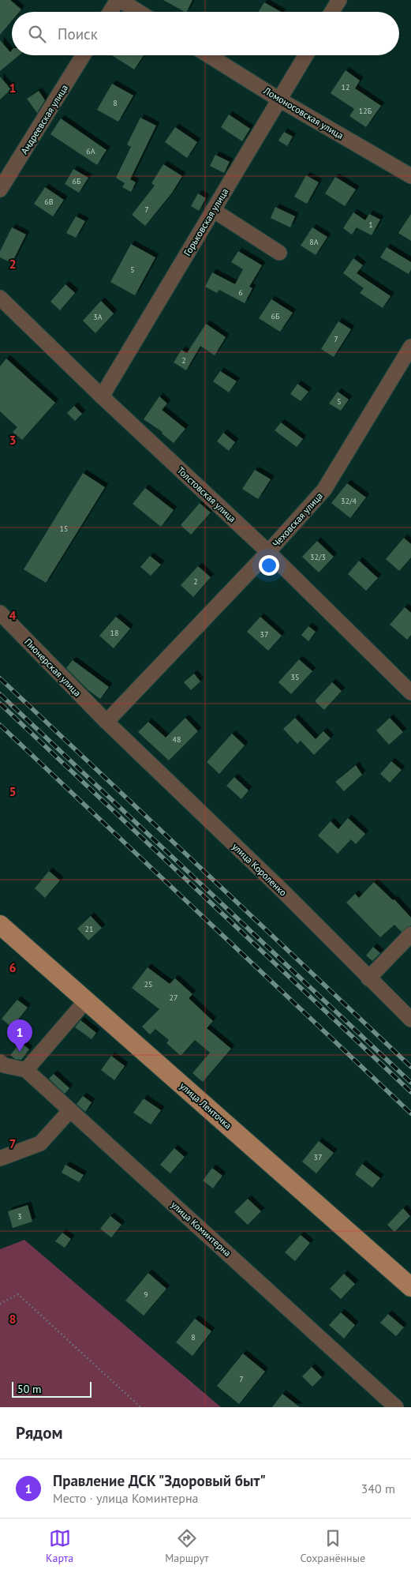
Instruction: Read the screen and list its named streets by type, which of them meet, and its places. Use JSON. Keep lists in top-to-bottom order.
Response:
{
  "streets": {
    "main road": ["улица Ленточка"],
    "street": [
      "Ломоносовская улица",
      "Андреевская улица",
      "Горьковская улица",
      "Толстовская улица",
      "Чеховская улица",
      "Пионерская улица",
      "улица Короленко",
      "улица Коминтерна"
    ]
  },
  "crossings": [
    ["Ломоносовская улица", "Горьковская улица"],
    ["Горьковская улица", "Толстовская улица"],
    ["Толстовская улица", "Чеховская улица"],
    ["Чеховская улица", "Пионерская улица"],
    ["Чеховская улица", "улица Короленко"],
    ["Пионерская улица", "улица Короленко"]
  ],
  "house_numbers": [
    "12",
    "8",
    "12Б",
    "6А",
    "6Б",
    "6В",
    "7",
    "1",
    "8А",
    "5",
    "6",
    "6Б",
    "3А",
    "7",
    "2",
    "5",
    "32/4",
    "15",
    "32/3",
    "2",
    "18",
    "37",
    "35",
    "48",
    "21",
    "25",
    "27",
    "37",
    "3",
    "9",
    "8",
    "7"
  ],
  "scale_bar": "50 m",
  "page": {
    "search": "Поиск",
    "pins": "1",
    "scale": "50 m",
    "heading": "Рядом",
    "list": [
      {
        "mark": "1",
        "name": "Правление ДСК \"Здоровый быт\"",
        "note": "Место · улица Коминтерна",
        "value": "340 m"
      }
    ],
    "nav": ["Карта", "Маршрут", "Сохранённые"]
  },
  "grid": {
    "rows": [
      "1",
      "2",
      "3",
      "4",
      "5",
      "6",
      "7",
      "8"
    ]
  }
}
